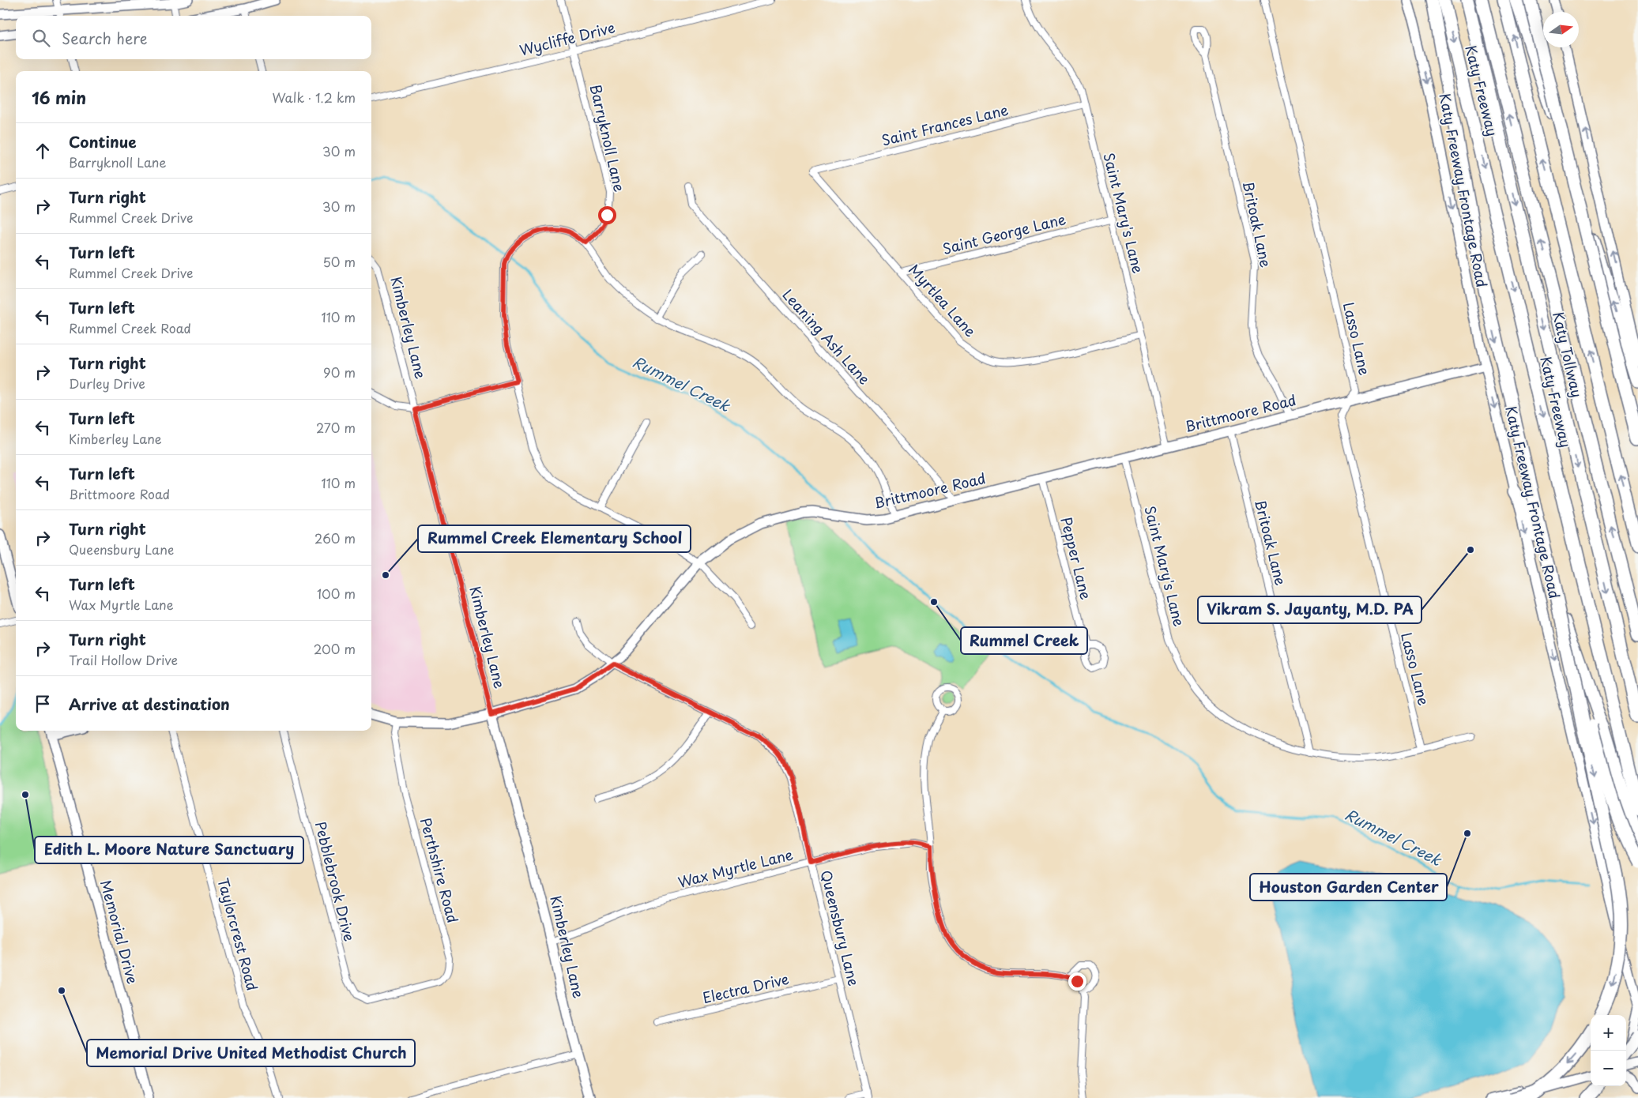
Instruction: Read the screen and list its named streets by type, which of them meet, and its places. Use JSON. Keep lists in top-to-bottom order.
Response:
{
  "streets": {
    "highway": ["Katy Freeway", "Katy Tollway"],
    "main road": [
      "Katy Freeway Frontage Road",
      "Kimberley Lane",
      "Brittmoore Road",
      "Memorial Drive"
    ],
    "street": [
      "Wycliffe Drive",
      "Saint Frances Lane",
      "Barryknoll Lane",
      "Saint Mary's Lane",
      "Britoak Lane",
      "Saint George Lane",
      "Myrtlea Lane",
      "Leaning Ash Lane",
      "Lasso Lane",
      "Pepper Lane",
      "Wax Myrtle Lane",
      "Perthshire Road",
      "Pebblebrook Drive",
      "Queensbury Lane",
      "Taylorcrest Road",
      "Electra Drive"
    ]
  },
  "crossings": [
    ["Wycliffe Drive", "Barryknoll Lane"],
    ["Saint Frances Lane", "Saint Mary's Lane"],
    ["Saint Frances Lane", "Myrtlea Lane"],
    ["Katy Freeway Frontage Road", "Brittmoore Road"],
    ["Saint Mary's Lane", "Britoak Lane"],
    ["Saint Mary's Lane", "Saint George Lane"],
    ["Saint Mary's Lane", "Myrtlea Lane"],
    ["Saint Mary's Lane", "Lasso Lane"],
    ["Saint Mary's Lane", "Brittmoore Road"],
    ["Britoak Lane", "Brittmoore Road"],
    ["Saint George Lane", "Myrtlea Lane"],
    ["Kimberley Lane", "Brittmoore Road"],
    ["Kimberley Lane", "Wax Myrtle Lane"],
    ["Leaning Ash Lane", "Brittmoore Road"],
    ["Lasso Lane", "Brittmoore Road"],
    ["Brittmoore Road", "Pepper Lane"],
    ["Brittmoore Road", "Perthshire Road"],
    ["Brittmoore Road", "Queensbury Lane"],
    ["Wax Myrtle Lane", "Queensbury Lane"],
    ["Perthshire Road", "Pebblebrook Drive"],
    ["Queensbury Lane", "Electra Drive"]
  ],
  "one_way": ["Katy Freeway Frontage Road"],
  "water": ["Rummel Creek"],
  "places": [
    "Vikram S. Jayanty, M.D. PA",
    "Rummel Creek Elementary School",
    "Rummel Creek",
    "Edith L. Moore Nature Sanctuary",
    "Houston Garden Center",
    "Memorial Drive United Methodist Church"
  ],
  "north": "right",
  "page": {
    "search": "Search here",
    "heading": ["16 min", "Walk · 1.2 km"],
    "list": [
      ["Continue", "Barryknoll Lane", "30 m"],
      ["Turn right", "Rummel Creek Drive", "30 m"],
      ["Turn left", "Rummel Creek Drive", "50 m"],
      ["Turn left", "Rummel Creek Road", "110 m"],
      ["Turn right", "Durley Drive", "90 m"],
      ["Turn left", "Kimberley Lane", "270 m"],
      ["Turn left", "Brittmoore Road", "110 m"],
      ["Turn right", "Queensbury Lane", "260 m"],
      ["Turn left", "Wax Myrtle Lane", "100 m"],
      ["Turn right", "Trail Hollow Drive", "200 m"],
      "Arrive at destination"
    ],
    "map_buttons": ["+", "−"]
  }
}
